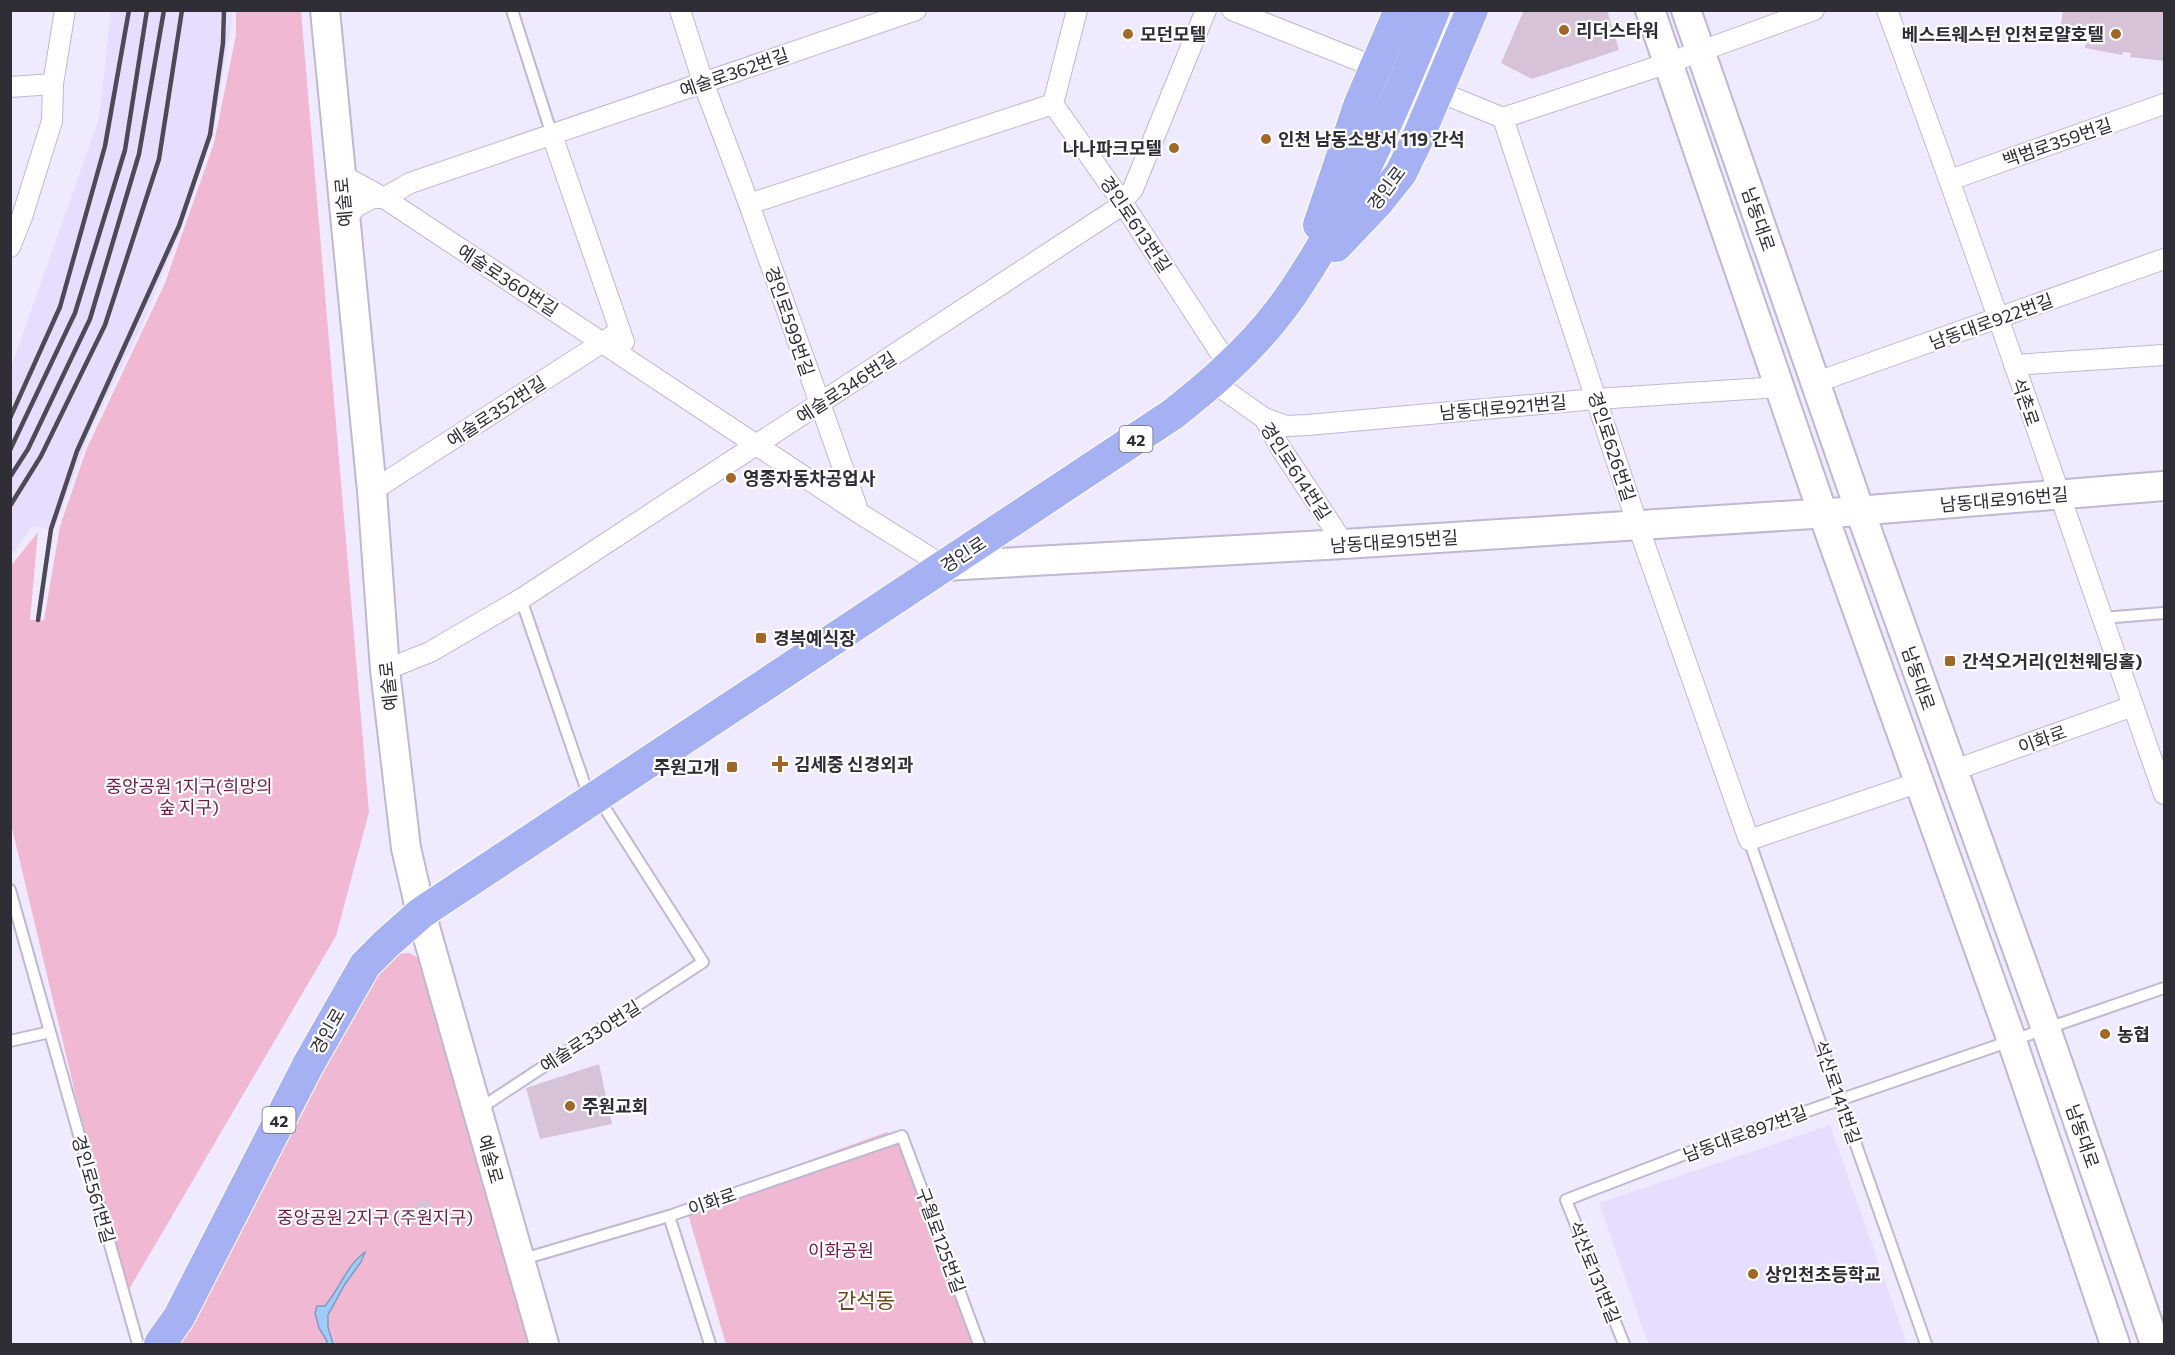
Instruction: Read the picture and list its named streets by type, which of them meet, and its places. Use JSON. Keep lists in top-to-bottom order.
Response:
{
  "streets": {
    "main road": [
      "경인로",
      "예술로",
      "남동대로",
      "42",
      "남동대로916번길",
      "남동대로915번길"
    ],
    "street": [
      "예술로362번길",
      "백범로359번길",
      "경인로613번길",
      "예술로360번길",
      "경인로599번길",
      "남동대로922번길",
      "예술로346번길",
      "석촌로",
      "남동대로921번길",
      "예술로352번길",
      "경인로626번길",
      "경인로614번길",
      "이화로"
    ],
    "lane": [
      "예술로330번길",
      "석산로141번길",
      "남동대로897번길",
      "경인로561번길",
      "구월로125번길",
      "석산로131번길"
    ]
  },
  "crossings": [
    ["예술로362번길", "예술로"],
    ["예술로362번길", "예술로360번길"],
    ["예술로362번길", "경인로599번길"],
    ["백범로359번길", "석촌로"],
    ["경인로", "예술로"],
    ["경인로", "경인로613번길"],
    ["경인로", "경인로614번길"],
    ["경인로", "남동대로915번길"],
    ["경인로", "예술로330번길"],
    ["예술로", "예술로360번길"],
    ["예술로", "예술로346번길"],
    ["예술로", "예술로352번길"],
    ["예술로", "이화로"],
    ["예술로", "예술로330번길"],
    ["남동대로", "남동대로922번길"],
    ["남동대로", "남동대로916번길"],
    ["남동대로", "남동대로915번길"],
    ["남동대로", "이화로"],
    ["남동대로", "남동대로897번길"],
    ["경인로613번길", "예술로346번길"],
    ["경인로613번길", "경인로614번길"],
    ["예술로360번길", "경인로599번길"],
    ["예술로360번길", "예술로346번길"],
    ["예술로360번길", "예술로352번길"],
    ["경인로599번길", "예술로346번길"],
    ["남동대로922번길", "석촌로"],
    ["석촌로", "남동대로916번길"],
    ["석촌로", "이화로"],
    ["남동대로921번길", "경인로626번길"],
    ["남동대로921번길", "경인로614번길"],
    ["경인로626번길", "남동대로915번길"],
    ["경인로626번길", "석산로141번길"],
    ["경인로614번길", "남동대로915번길"],
    ["남동대로916번길", "남동대로915번길"],
    ["이화로", "구월로125번길"],
    ["석산로141번길", "남동대로897번길"],
    ["남동대로897번길", "석산로131번길"]
  ],
  "districts": ["간석동"],
  "parks": ["중앙공원 1지구(희망의 숲 지구)", "중앙공원 2지구 (주원지구)", "이화공원"],
  "places": {
    "other": [
      "리더스타워",
      "모던모텔",
      "베스트웨스턴 인천로얄호텔",
      "인천 남동소방서 119 간석",
      "나나파크모텔",
      "영종자동차공업사",
      "농협",
      "주원교회",
      "상인천초등학교"
    ],
    "transit": ["경복예식장", "간석오거리(인천웨딩홀)", "주원고개"],
    "health": ["김세중 신경외과"]
  }
}
